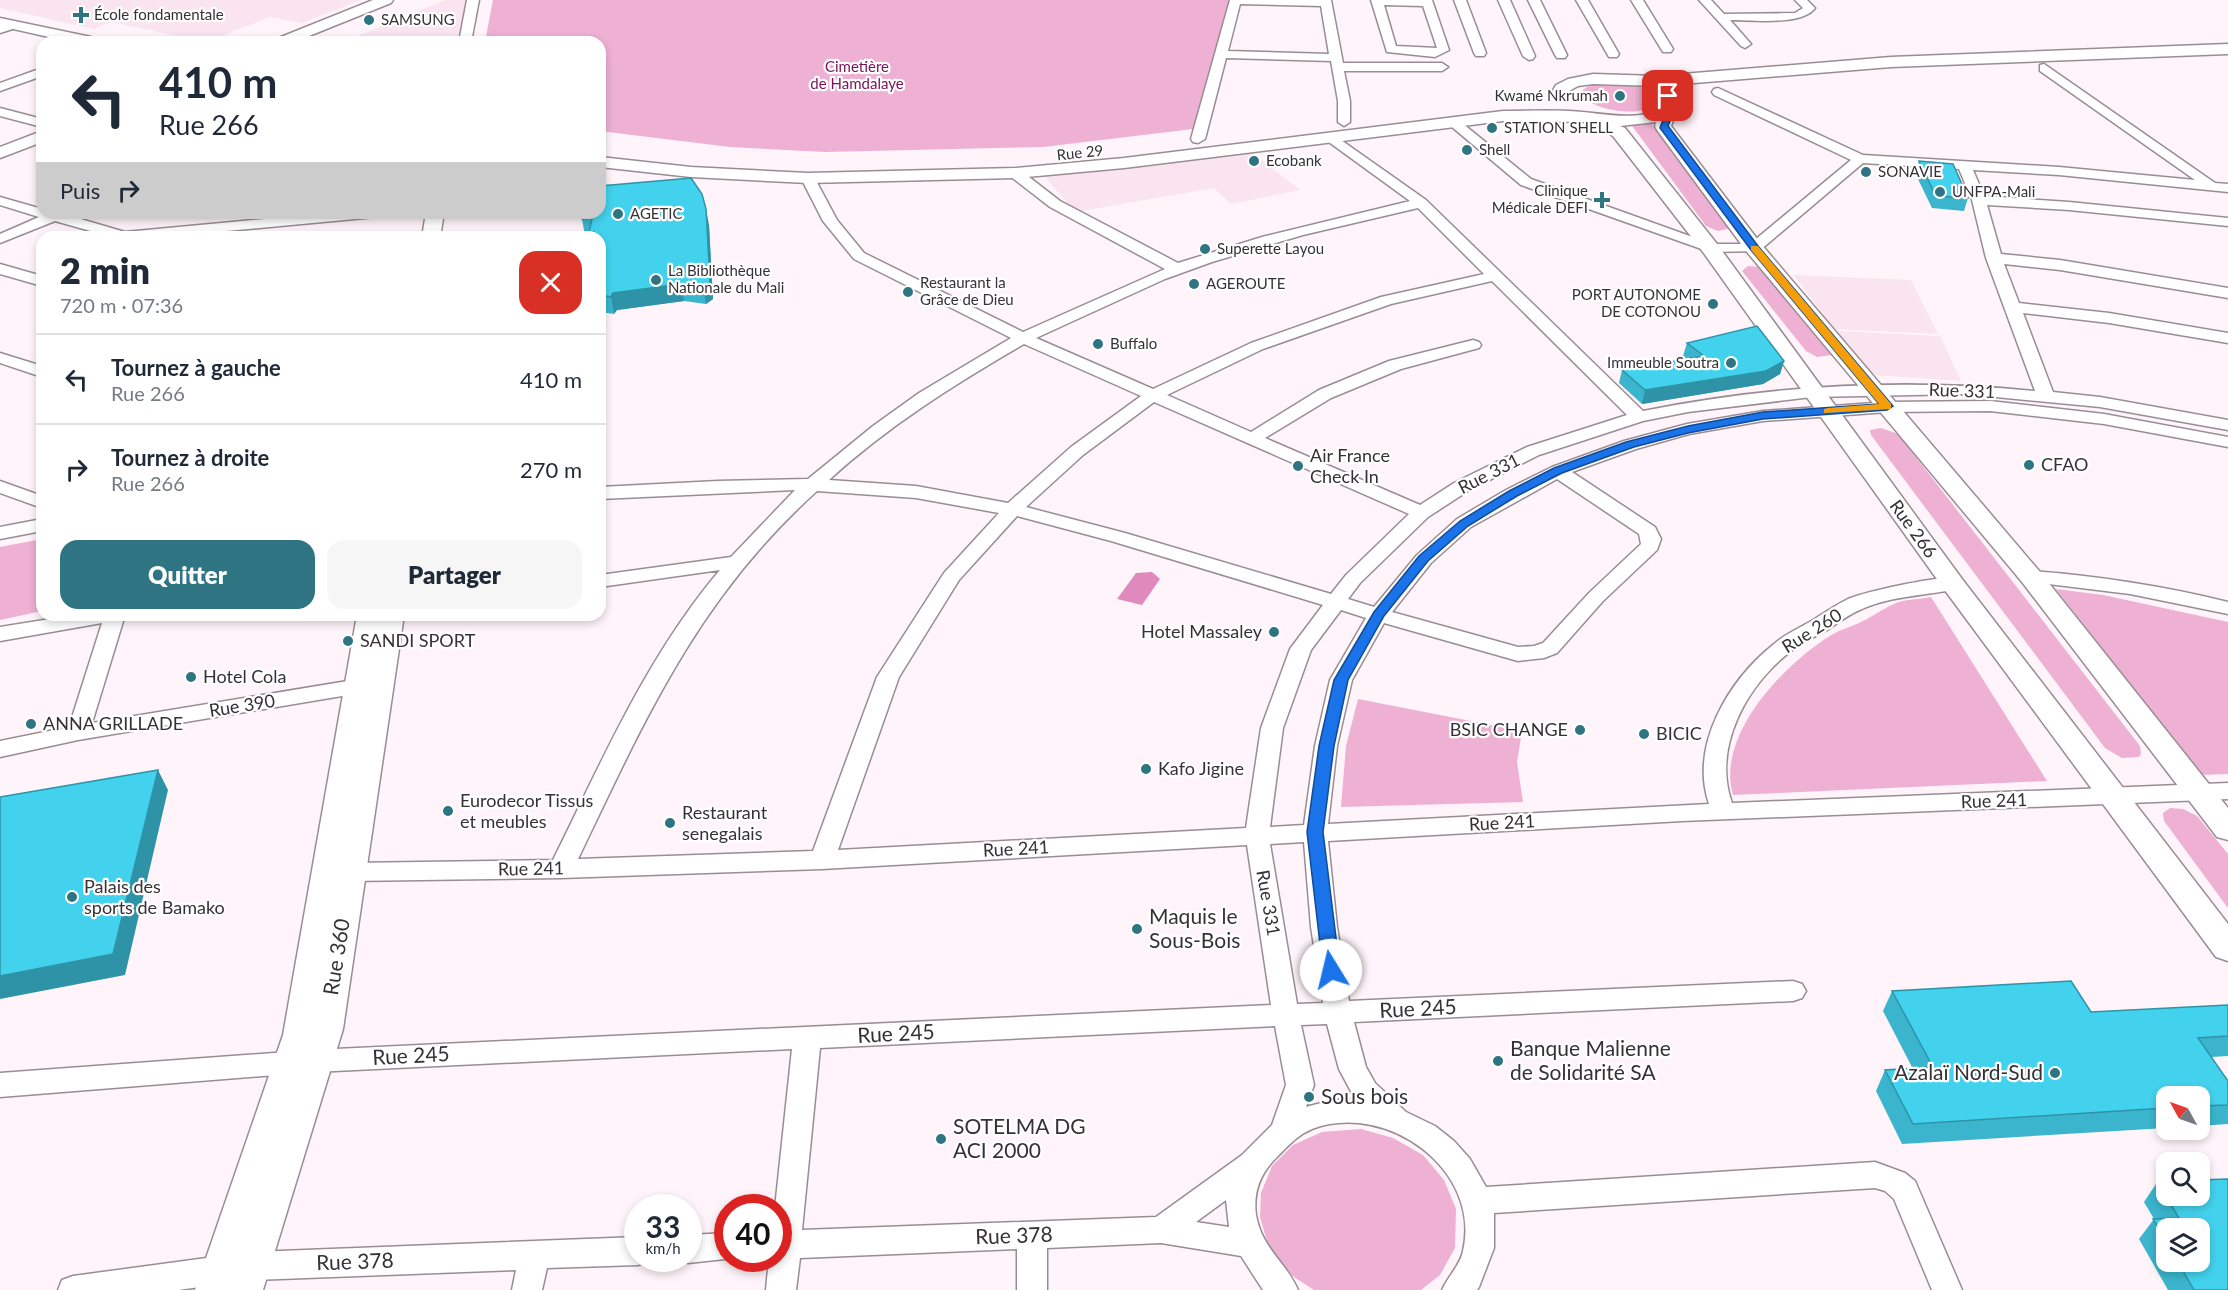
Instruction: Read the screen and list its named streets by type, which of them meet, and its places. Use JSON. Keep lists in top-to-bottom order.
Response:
{
  "streets": {
    "main road": ["Rue 29", "Rue 266", "Rue 360"],
    "street": [
      "Rue 331",
      "Rue 260",
      "Rue 390",
      "Rue 241",
      "Rue 245",
      "Rue 378"
    ]
  },
  "crossings": [
    ["Rue 331", "Rue 266"],
    ["Rue 331", "Rue 241"],
    ["Rue 331", "Rue 245"],
    ["Rue 266", "Rue 260"],
    ["Rue 266", "Rue 241"],
    ["Rue 260", "Rue 241"],
    ["Rue 390", "Rue 360"],
    ["Rue 241", "Rue 360"],
    ["Rue 360", "Rue 245"]
  ],
  "parks": ["Cimetière de Hamdalaye"],
  "places": {
    "health": ["École fondamentale", "Clinique Médicale DEFI"],
    "other": [
      "SAMSUNG",
      "Kwamé Nkrumah",
      "STATION SHELL",
      "Shell",
      "Ecobank",
      "SONAVIE",
      "UNFPA-Mali",
      "AGETIC",
      "Superette Layou",
      "La Bibliothèque Nationale du Mali",
      "AGEROUTE",
      "Restaurant la Grâce de Dieu",
      "PORT AUTONOME DE COTONOU",
      "Buffalo",
      "Immeuble Soutra",
      "CFAO",
      "Air France Check In",
      "Hotel Massaley",
      "SANDI SPORT",
      "Hotel Cola",
      "ANNA GRILLADE",
      "BSIC CHANGE",
      "BICIC",
      "Kafo Jigine",
      "Eurodecor Tissus et meubles",
      "Restaurant senegalais",
      "Palais des sports de Bamako",
      "Maquis le Sous-Bois",
      "Banque Malienne de Solidarité SA",
      "Azalaï Nord-Sud",
      "Sous bois",
      "SOTELMA DG ACI 2000"
    ]
  },
  "north": "top left",
  "page": {
    "turn": ["410 m", "Rue 266"],
    "then": "Puis",
    "heading": ["2 min", "720 m · 07:36"],
    "list": [
      {
        "name": "Tournez à gauche",
        "note": "Rue 266",
        "value": "410 m"
      },
      {
        "name": "Tournez à droite",
        "note": "Rue 266",
        "value": "270 m"
      }
    ],
    "buttons": ["Quitter", "Partager"],
    "speed": "33 km/h",
    "limit": "40"
  }
}
